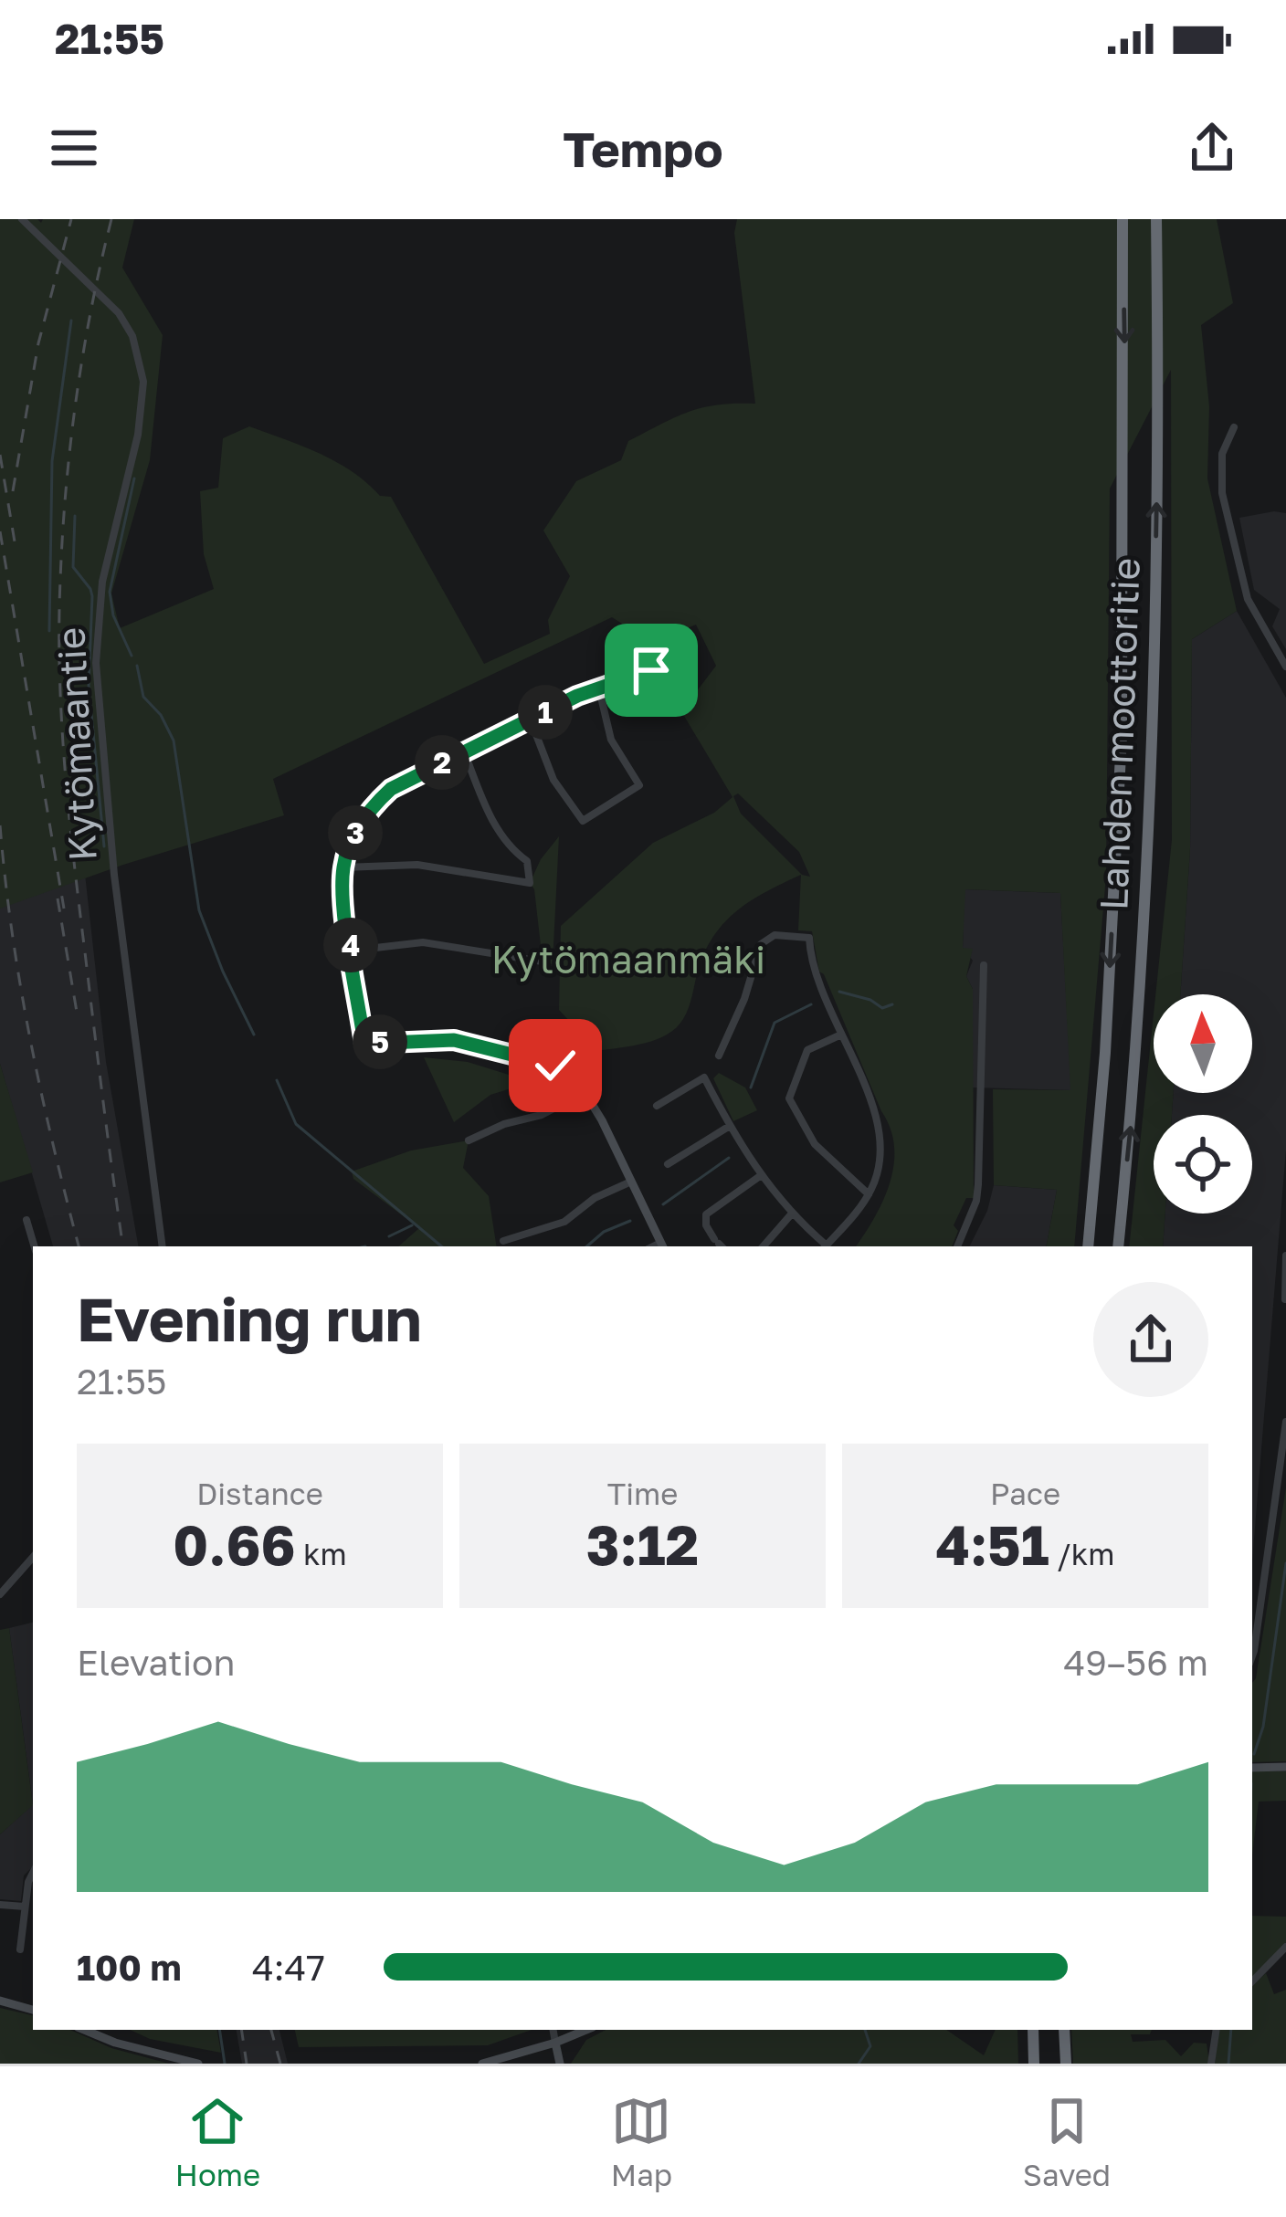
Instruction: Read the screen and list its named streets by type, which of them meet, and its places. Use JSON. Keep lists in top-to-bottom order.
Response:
{
  "streets": {
    "highway": ["Lahden moottoritie"],
    "street": ["Kytömaantie"]
  },
  "parks": ["Kytömaanmäki"],
  "north": "top",
  "page": {
    "status": "21:55",
    "header": "Tempo",
    "pins": [
      "1",
      "2",
      "3",
      "4",
      "5"
    ],
    "heading": ["Evening run", "21:55"],
    "stats": [
      ["Distance", "0.66 km"],
      ["Time", "3:12"],
      ["Pace", "4:51 /km"]
    ],
    "chart": ["Elevation", "49–56 m"],
    "list": [
      {
        "name": "100 m",
        "note": "4:47"
      }
    ],
    "tabs": ["Home", "Map", "Saved"]
  }
}
